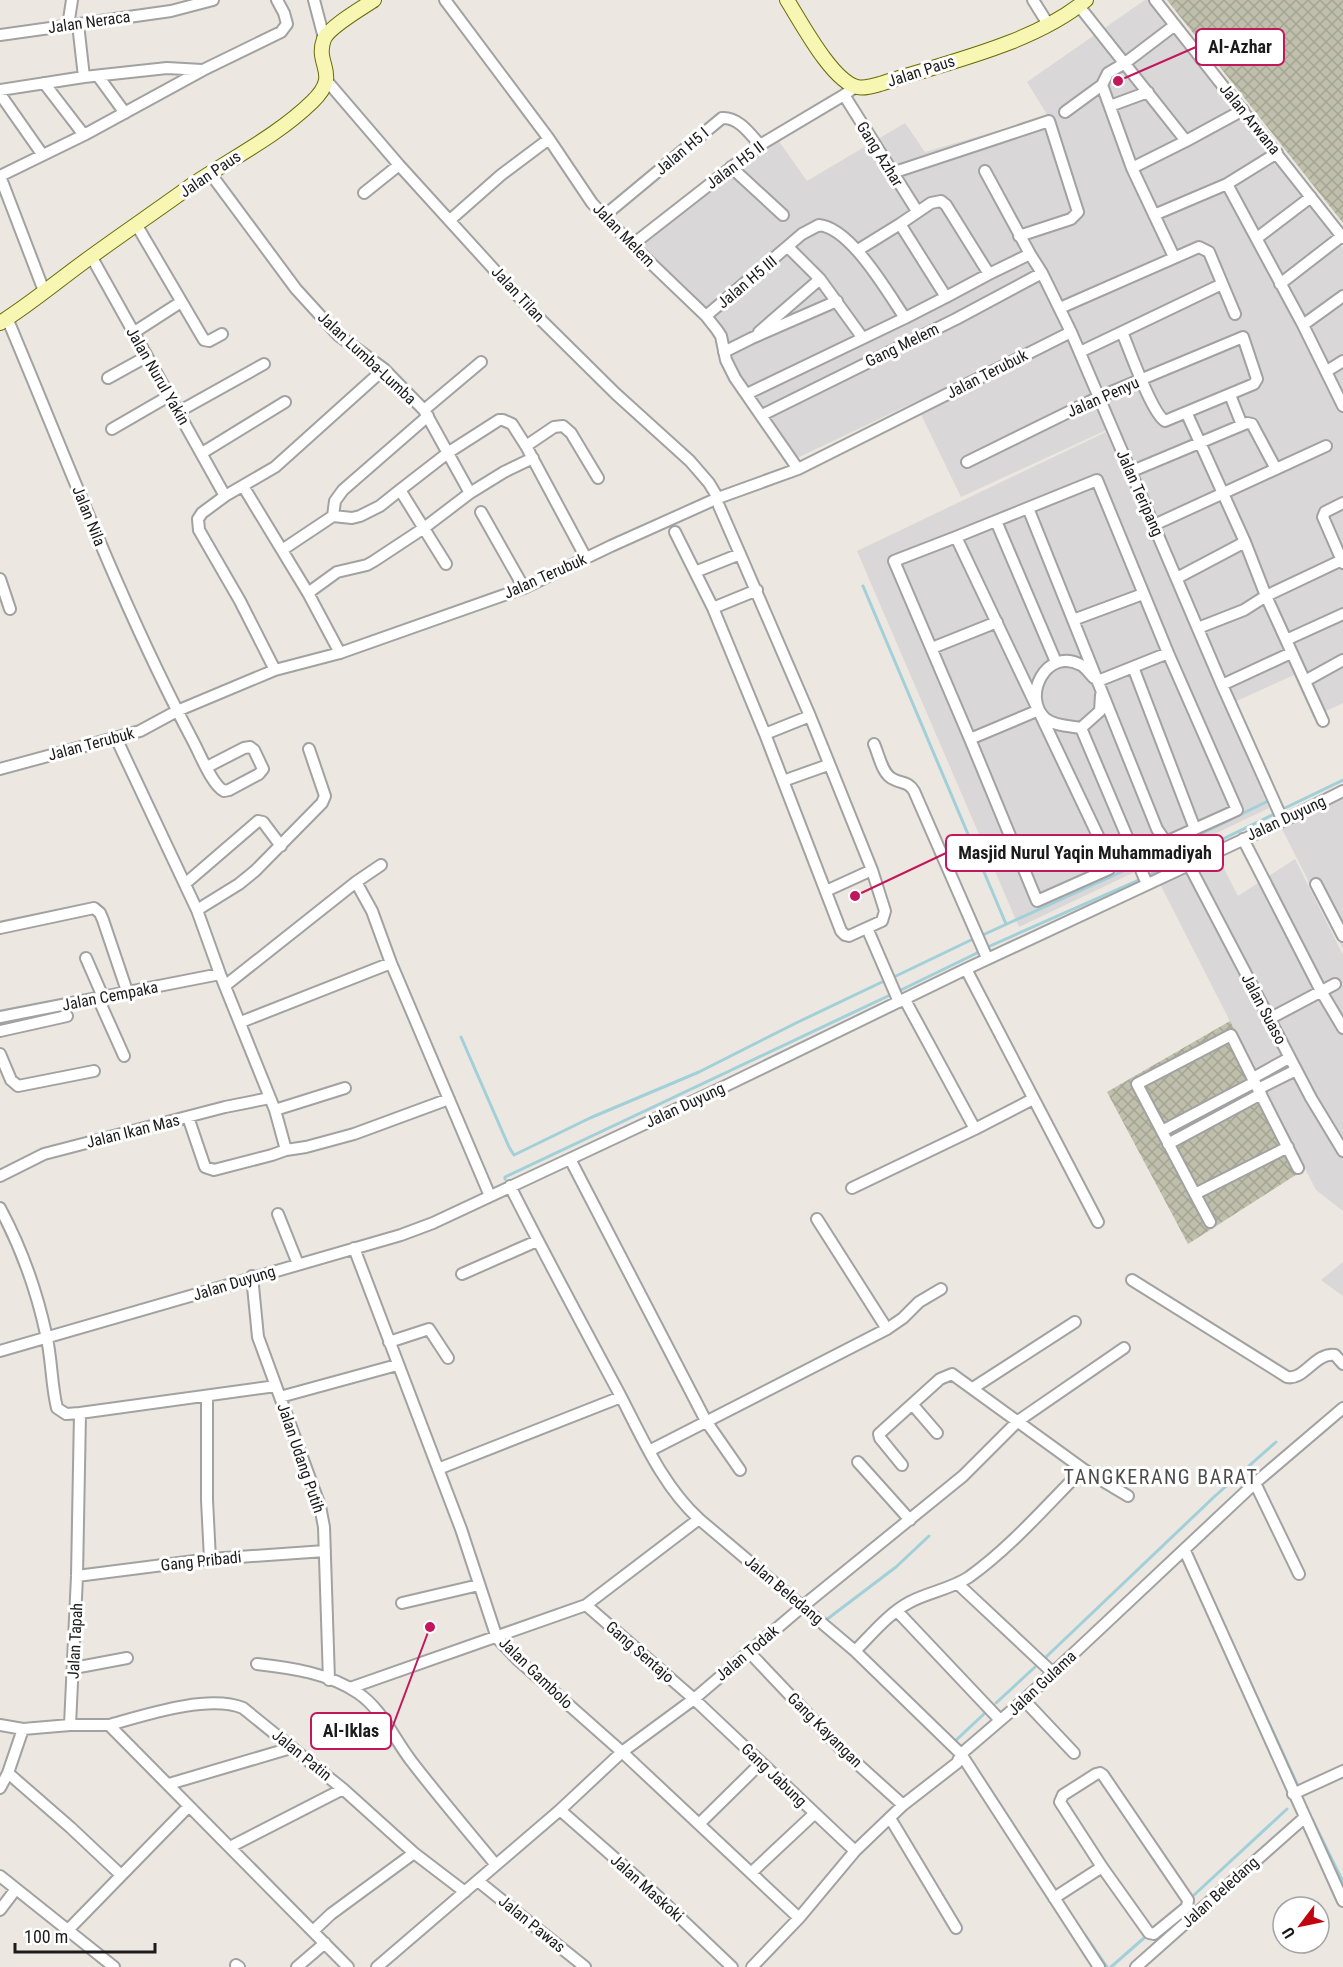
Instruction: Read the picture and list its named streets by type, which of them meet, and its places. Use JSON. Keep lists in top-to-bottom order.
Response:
{
  "streets": {
    "main road": ["Jalan Paus"],
    "street": [
      "Jalan Neraca",
      "Jalan Arwana",
      "Jalan H5 I",
      "Gang Azhar",
      "Jalan H5 II",
      "Jalan Melem",
      "Jalan H5 III",
      "Jalan Tilan",
      "Gang Melem",
      "Jalan Lumba-Lumba",
      "Jalan Terubuk",
      "Jalan Nurul Yakin",
      "Jalan Penyu",
      "Jalan Teripang",
      "Jalan Nila",
      "Jalan Duyung",
      "Jalan Cempaka",
      "Jalan Suaso",
      "Jalan Ikan Mas",
      "Jalan Udang Putih",
      "Gang Pribadi",
      "Jalan Beledang",
      "Jalan Tapah",
      "Gang Sentajo",
      "Jalan Todak",
      "Jalan Gambolo",
      "Jalan Gulama",
      "Gang Kayangan",
      "Jalan Patin",
      "Gang Jabung",
      "Jalan Maskoki",
      "Jalan Pawas"
    ]
  },
  "crossings": [
    ["Jalan Paus", "Gang Azhar"],
    ["Jalan Paus", "Jalan H5 II"],
    ["Jalan Paus", "Jalan Tilan"],
    ["Jalan Paus", "Jalan Lumba-Lumba"],
    ["Jalan Paus", "Jalan Nurul Yakin"],
    ["Jalan Paus", "Jalan Nila"],
    ["Jalan H5 I", "Jalan H5 II"],
    ["Jalan H5 I", "Jalan Melem"],
    ["Gang Azhar", "Jalan H5 II"],
    ["Jalan H5 II", "Jalan Melem"],
    ["Jalan Melem", "Jalan H5 III"],
    ["Jalan Melem", "Gang Melem"],
    ["Jalan Melem", "Jalan Terubuk"],
    ["Jalan Tilan", "Jalan Terubuk"],
    ["Gang Melem", "Jalan Teripang"],
    ["Jalan Terubuk", "Jalan Teripang"],
    ["Jalan Terubuk", "Jalan Nila"],
    ["Jalan Penyu", "Jalan Teripang"],
    ["Jalan Teripang", "Jalan Duyung"],
    ["Jalan Duyung", "Jalan Suaso"],
    ["Jalan Duyung", "Jalan Udang Putih"],
    ["Jalan Duyung", "Jalan Beledang"],
    ["Jalan Duyung", "Jalan Gambolo"],
    ["Jalan Udang Putih", "Gang Pribadi"],
    ["Gang Pribadi", "Jalan Tapah"],
    ["Jalan Beledang", "Jalan Todak"],
    ["Jalan Beledang", "Jalan Gulama"],
    ["Gang Sentajo", "Jalan Todak"],
    ["Gang Sentajo", "Gang Jabung"],
    ["Jalan Todak", "Jalan Gambolo"],
    ["Jalan Todak", "Gang Kayangan"],
    ["Jalan Todak", "Jalan Patin"],
    ["Jalan Todak", "Gang Jabung"],
    ["Jalan Todak", "Jalan Maskoki"],
    ["Jalan Todak", "Jalan Pawas"],
    ["Jalan Gambolo", "Jalan Gulama"],
    ["Jalan Gulama", "Gang Kayangan"],
    ["Jalan Gulama", "Gang Jabung"]
  ],
  "districts": ["TANGKERANG BARAT"],
  "places": ["Al-Azhar", "Masjid Nurul Yaqin Muhammadiyah", "Al-Iklas"],
  "scale_bar": "100 m",
  "north": "bottom left"
}
